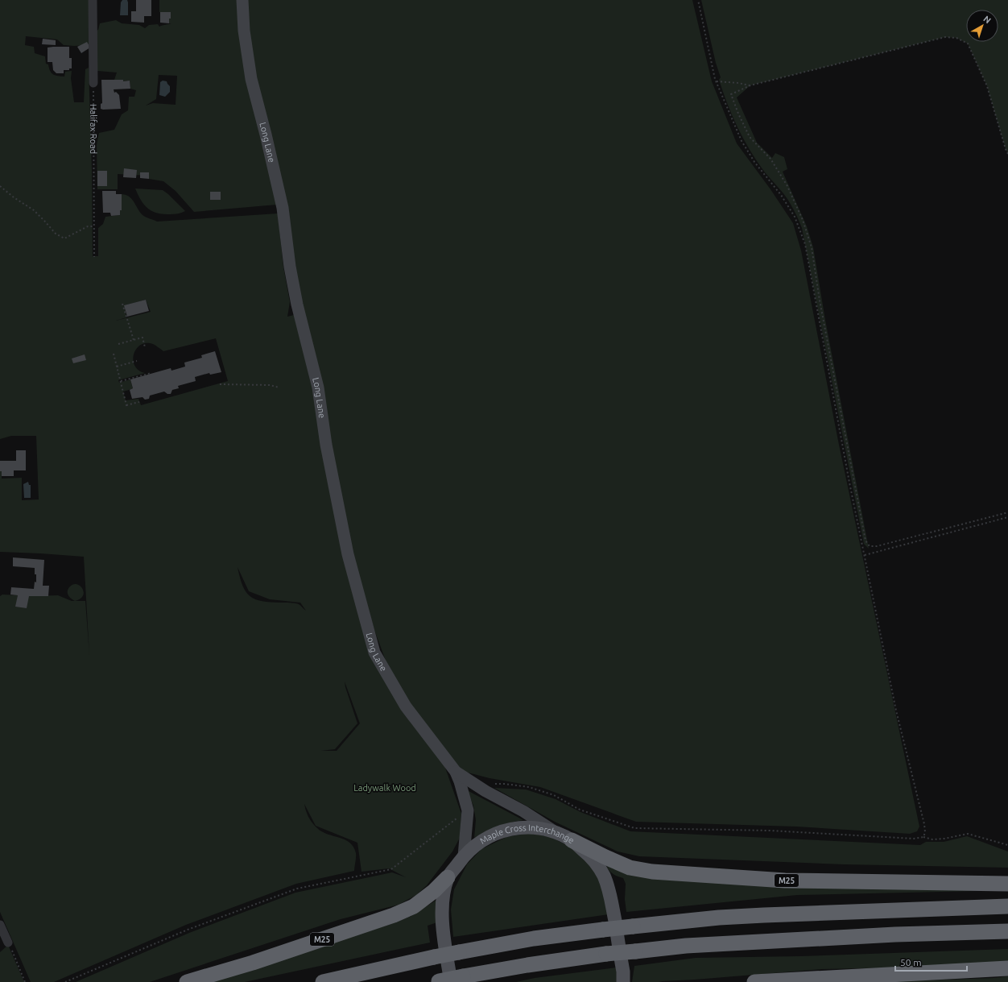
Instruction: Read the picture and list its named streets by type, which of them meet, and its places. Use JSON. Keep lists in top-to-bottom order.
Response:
{
  "streets": {
    "highway": ["M25"],
    "main road": ["Maple Cross Interchange"],
    "street": ["Long Lane"],
    "path": ["Halifax Road"]
  },
  "crossings": [
    ["Long Lane", "Maple Cross Interchange"],
    ["Maple Cross Interchange", "M25"]
  ],
  "parks": ["Ladywalk Wood"],
  "scale_bar": "50 m",
  "north": "top right"
}
